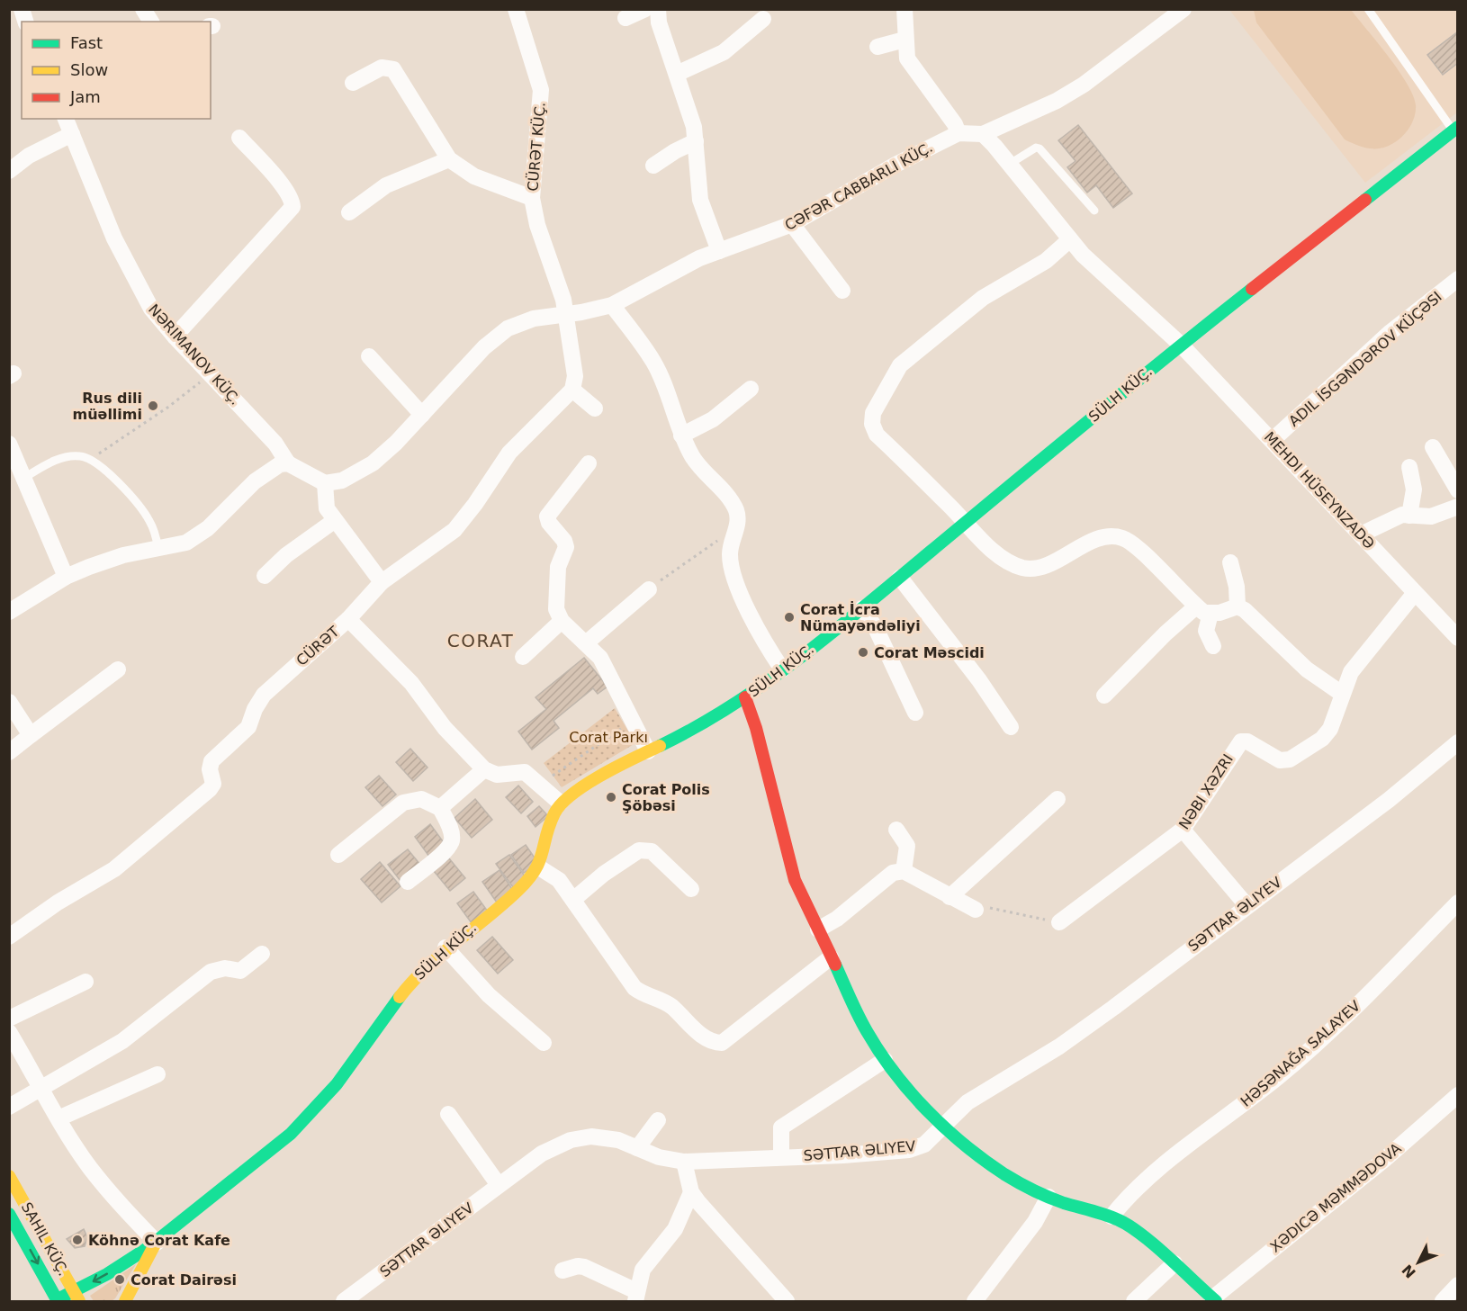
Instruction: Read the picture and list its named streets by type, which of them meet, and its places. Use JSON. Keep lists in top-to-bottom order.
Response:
{
  "streets": {
    "street": [
      "CÜRƏT KÜÇ.",
      "NƏRIMANOV KÜÇ.",
      "ADIL İSGƏNDƏROV KÜÇƏSI",
      "SÜLH KÜÇ.",
      "MEHDI HÜSEYNZADƏ",
      "CÜRƏT",
      "NƏBI XƏZRI",
      "SƏTTAR ƏLIYEV",
      "HƏSƏNAĞA SALAYEV",
      "XƏDICƏ MƏMMƏDOVA",
      "SAHIL KÜÇ."
    ]
  },
  "crossings": [
    ["ADIL İSGƏNDƏROV KÜÇƏSI", "MEHDI HÜSEYNZADƏ"],
    ["SÜLH KÜÇ.", "MEHDI HÜSEYNZADƏ"],
    ["SÜLH KÜÇ.", "SAHIL KÜÇ."],
    ["MEHDI HÜSEYNZADƏ", "NƏBI XƏZRI"]
  ],
  "districts": ["CORAT"],
  "parks": ["Corat Parkı"],
  "places": [
    "Rus dili müəllimi",
    "Corat İcra Nümayəndəliyi",
    "Corat Məscidi",
    "Corat Polis Şöbəsi",
    "Köhnə Corat Kafe",
    "Corat Dairəsi"
  ],
  "legend": ["Fast", "Slow", "Jam"],
  "north": "bottom left"
}
